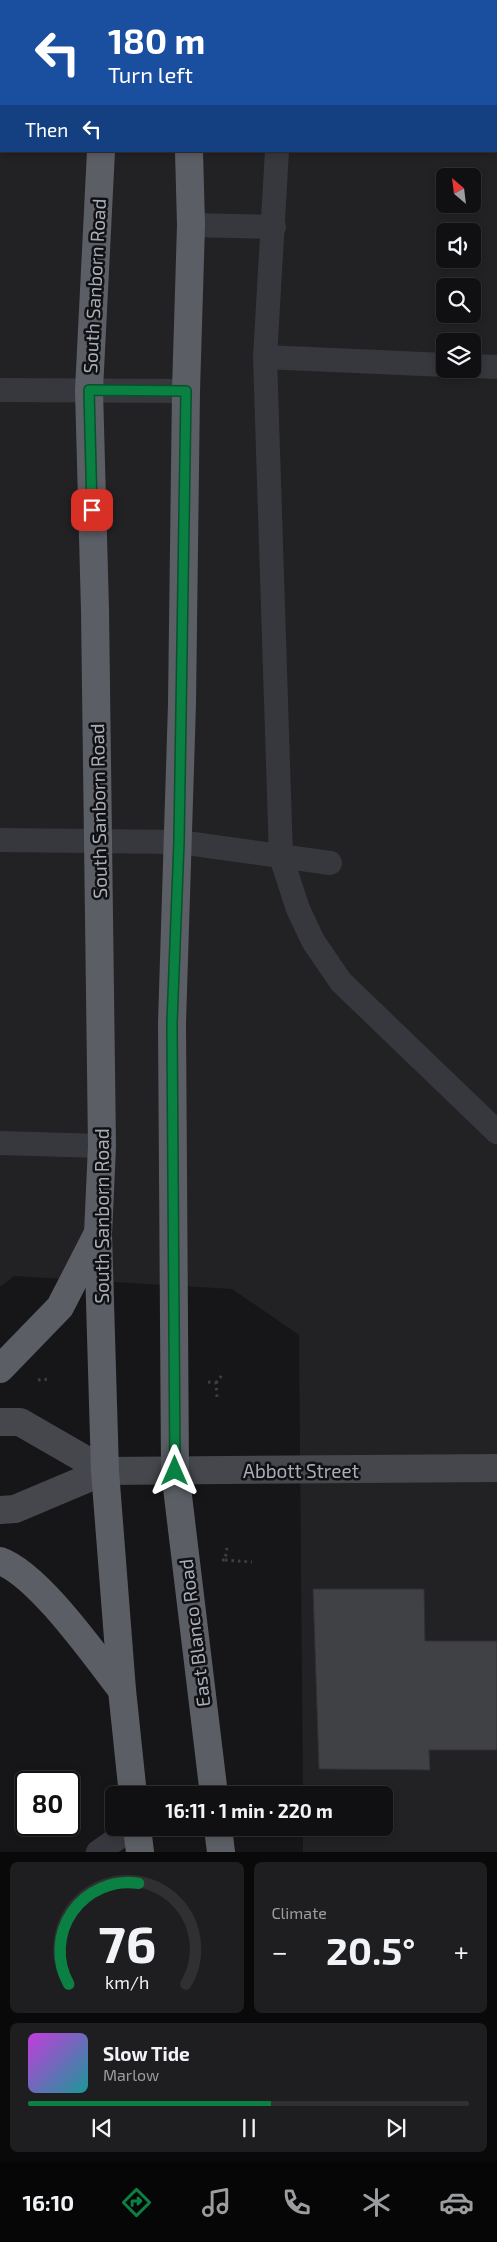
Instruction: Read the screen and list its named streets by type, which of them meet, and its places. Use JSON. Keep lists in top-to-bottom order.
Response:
{
  "streets": {
    "highway": ["South Sanborn Road", "East Blanco Road"],
    "main road": ["Abbott Street"]
  },
  "crossings": [
    ["South Sanborn Road", "Abbott Street"],
    ["Abbott Street", "East Blanco Road"]
  ],
  "north": "top left",
  "page": {
    "turn": ["180 m", "Turn left"],
    "then": "Then",
    "limit": "80",
    "trip": "16:11 · 1 min · 220 m",
    "tile": "Climate",
    "heat": ["−", "20.5°", "+"],
    "song": ["Slow Tide", "Marlow"],
    "tabs": "16:10",
    "gauge": ["76", "km/h"]
  }
}
